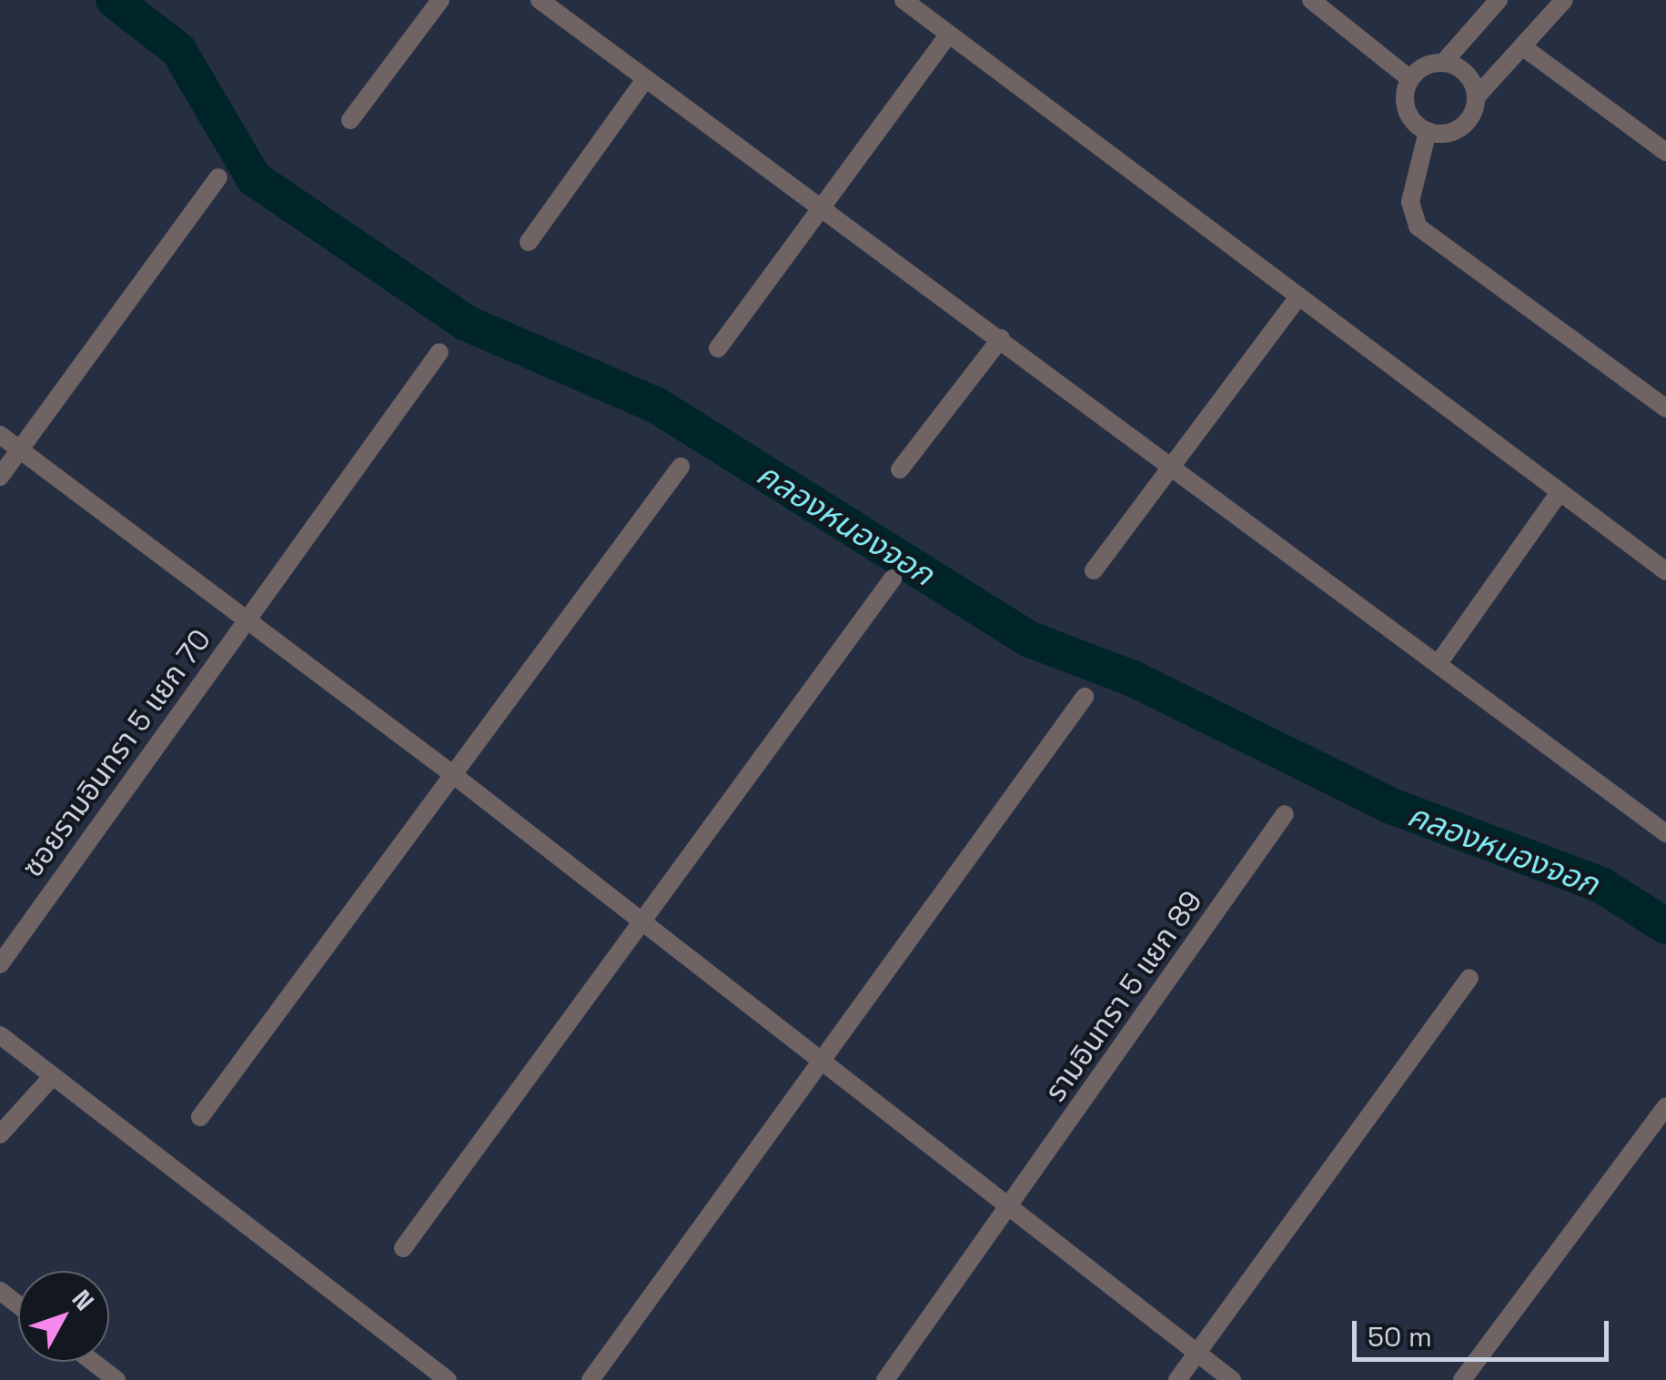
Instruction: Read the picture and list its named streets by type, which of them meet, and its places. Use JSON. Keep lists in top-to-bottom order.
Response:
{
  "streets": {
    "street": ["ซอยรามอินทรา 5 แยก 70", "รามอินทรา 5 แยก 89"]
  },
  "water": ["คลองหนองจอก"],
  "scale_bar": "50 m",
  "north": "top right"
}
